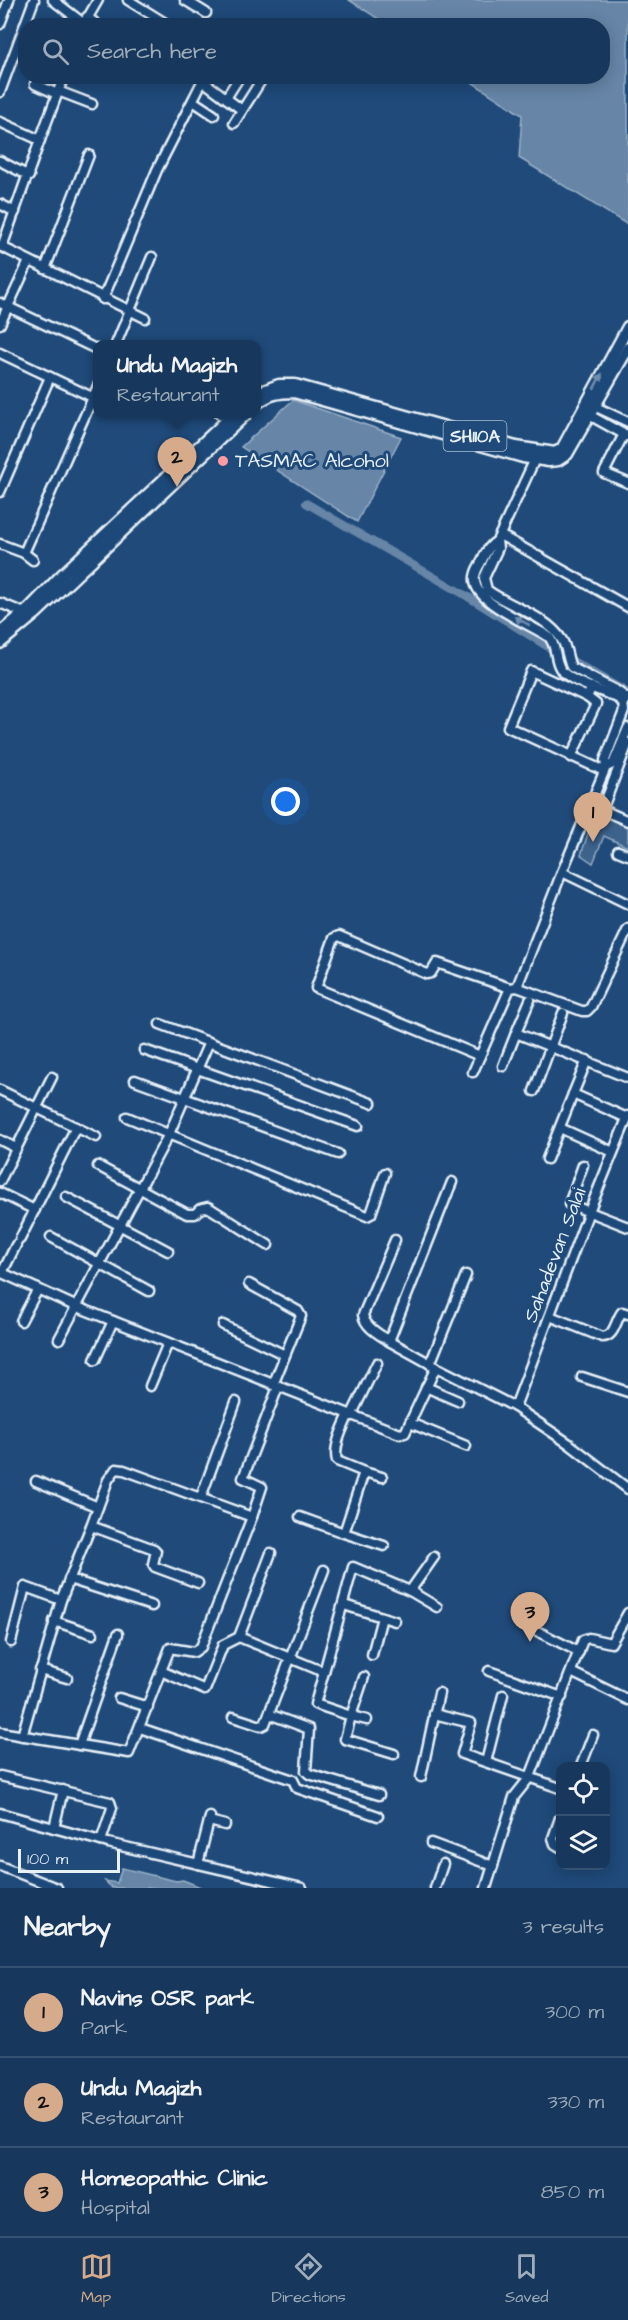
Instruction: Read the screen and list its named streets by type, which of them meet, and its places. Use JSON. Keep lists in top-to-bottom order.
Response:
{
  "streets": {
    "main road": ["SH110A"],
    "street": ["Sahadevan Salai"]
  },
  "places": ["TASMAC Alcohol"],
  "scale_bar": "100 m",
  "page": {
    "search": "Search here",
    "popup": ["Undu Magizh", "Restaurant"],
    "pins": ["2", "1", "3"],
    "scale": "100 m",
    "heading": ["Nearby", "3 results"],
    "list": [
      {
        "mark": "1",
        "name": "Navins OSR park",
        "note": "Park",
        "value": "300 m"
      },
      {
        "mark": "2",
        "name": "Undu Magizh",
        "note": "Restaurant",
        "value": "330 m"
      },
      {
        "mark": "3",
        "name": "Homeopathic Clinic",
        "note": "Hospital",
        "value": "850 m"
      }
    ],
    "nav": ["Map", "Directions", "Saved"]
  }
}
